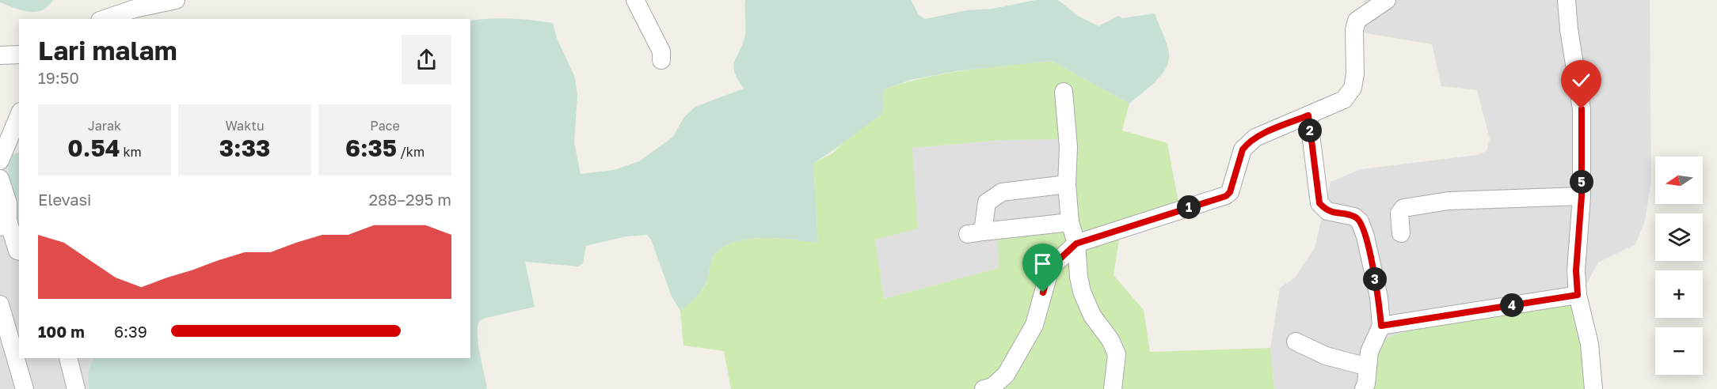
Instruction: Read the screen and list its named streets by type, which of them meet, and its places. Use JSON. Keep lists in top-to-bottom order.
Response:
{
  "north": "left",
  "page": {
    "heading": ["Lari malam", "19:50"],
    "stats": [
      ["Jarak", "0.54 km"],
      ["Waktu", "3:33"],
      ["Pace", "6:35 /km"]
    ],
    "pins": [
      "2",
      "5",
      "1",
      "3",
      "4"
    ],
    "map_buttons": ["+", "−"],
    "chart": ["Elevasi", "288–295 m"],
    "list": [
      {
        "name": "100 m",
        "note": "6:39"
      }
    ]
  }
}
